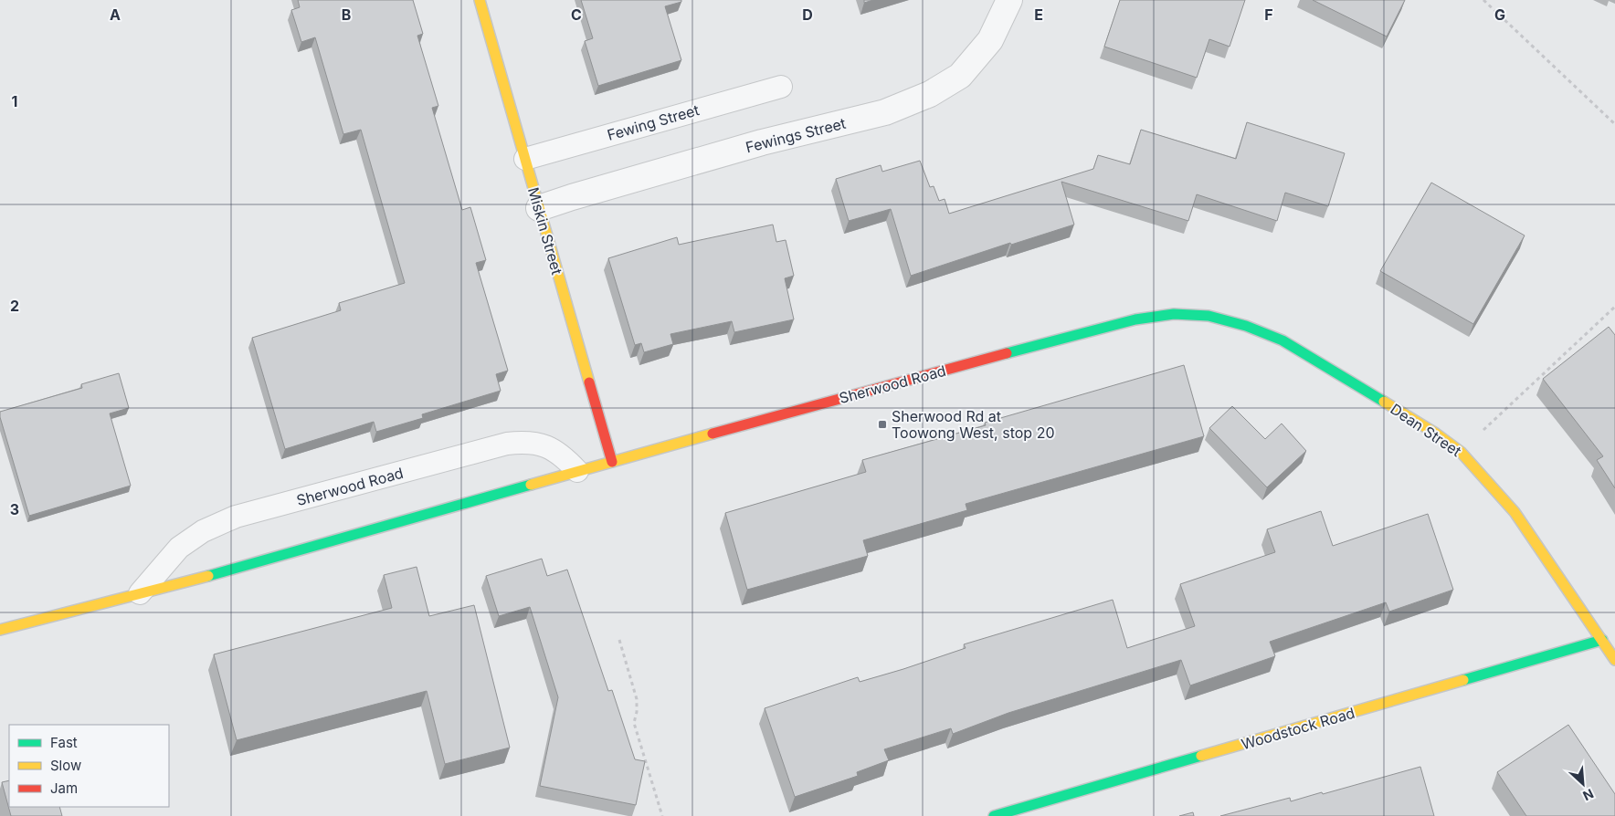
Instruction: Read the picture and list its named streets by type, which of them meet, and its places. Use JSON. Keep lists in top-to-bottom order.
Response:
{
  "streets": {
    "street": [
      "Fewings Street",
      "Miskin Street",
      "Sherwood Road",
      "Dean Street",
      "Woodstock Road"
    ],
    "lane": ["Fewing Street"]
  },
  "crossings": [
    ["Fewing Street", "Miskin Street"],
    ["Fewings Street", "Miskin Street"],
    ["Miskin Street", "Sherwood Road"],
    ["Sherwood Road", "Dean Street"],
    ["Dean Street", "Woodstock Road"]
  ],
  "places": {
    "transit": ["Sherwood Rd at Toowong West, stop 20"]
  },
  "legend": ["Fast", "Slow", "Jam"],
  "north": "bottom right",
  "grid": {
    "columns": [
      "A",
      "B",
      "C",
      "D",
      "E",
      "F",
      "G"
    ],
    "rows": ["1", "2", "3"]
  }
}
